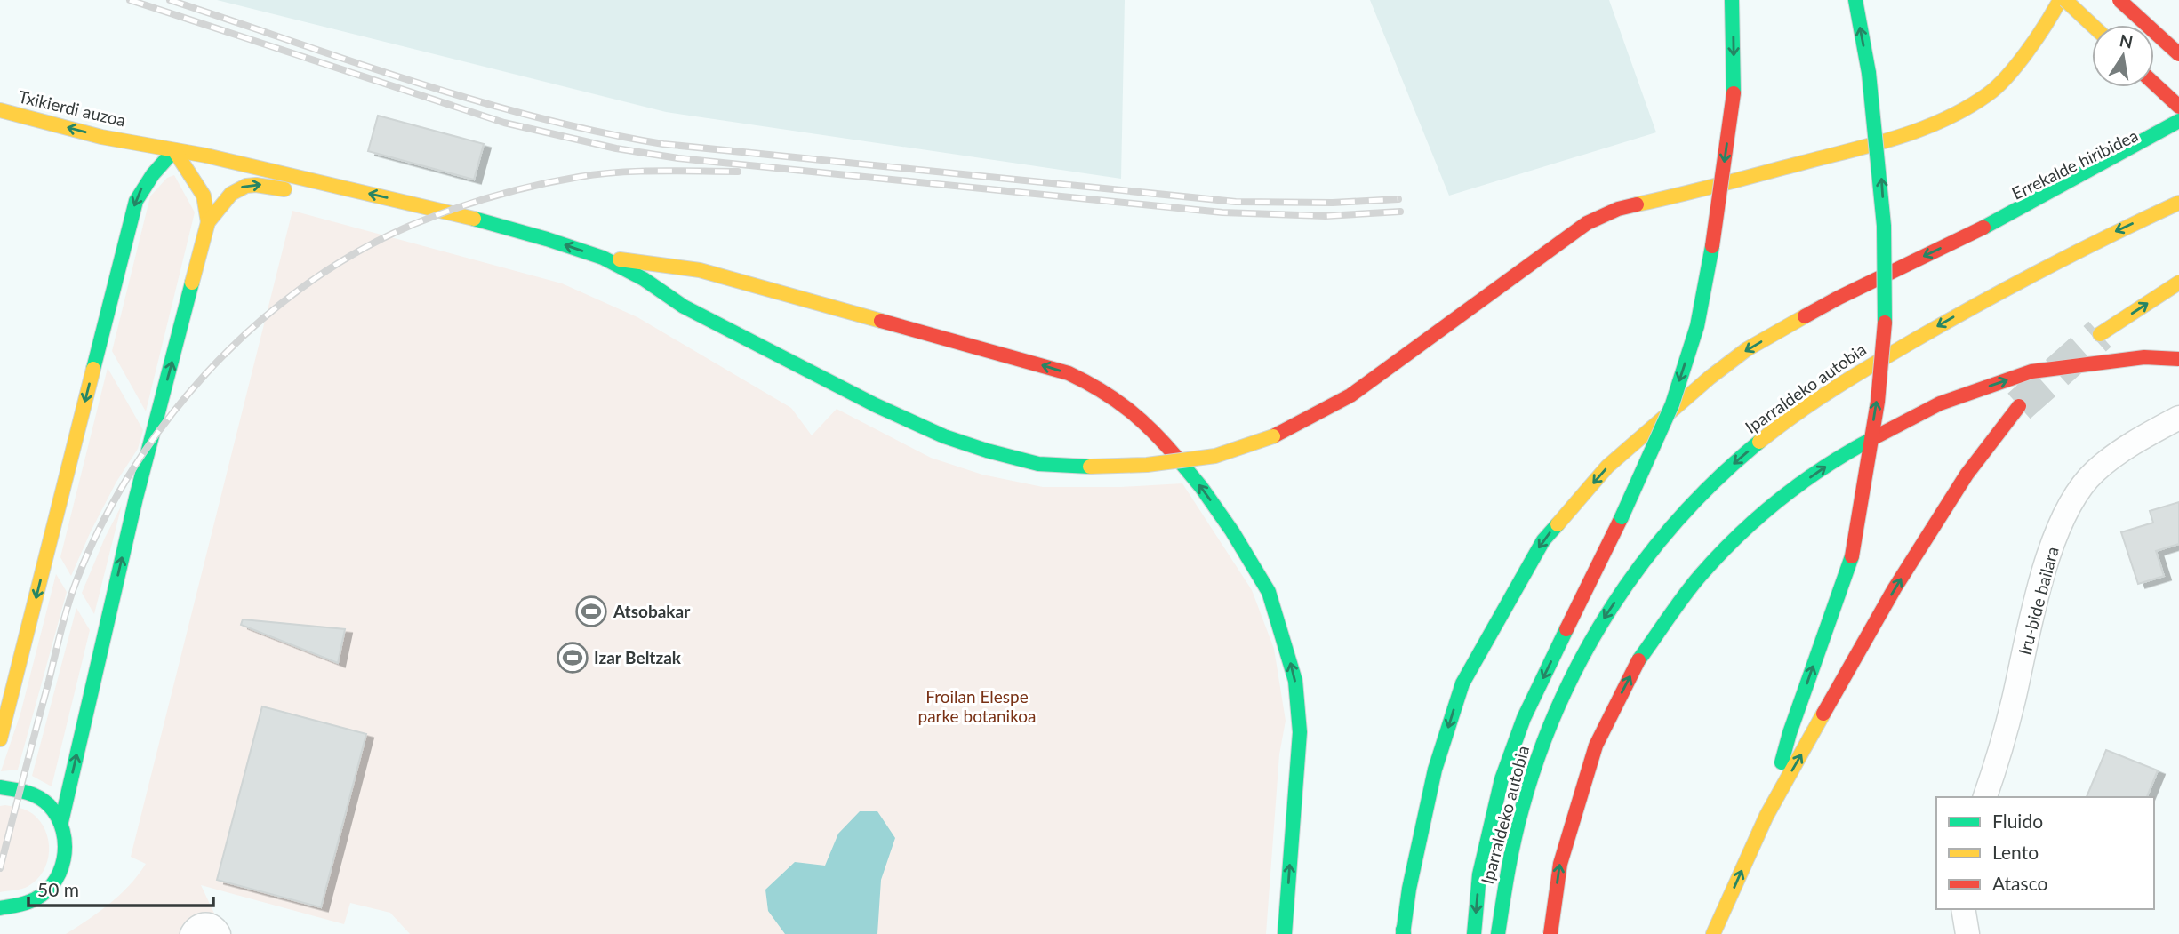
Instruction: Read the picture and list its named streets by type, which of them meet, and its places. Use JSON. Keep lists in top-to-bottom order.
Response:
{
  "streets": {
    "main road": ["Txikierdi auzoa", "Errekalde hiribidea", "Iparraldeko autobia"],
    "street": ["Iru-bide bailara"]
  },
  "one_way": ["Txikierdi auzoa"],
  "parks": ["Froilan Elespe parke botanikoa"],
  "places": {
    "sports": ["Atsobakar", "Izar Beltzak"]
  },
  "legend": ["Fluido", "Lento", "Atasco"],
  "scale_bar": "50 m",
  "north": "top"
}
